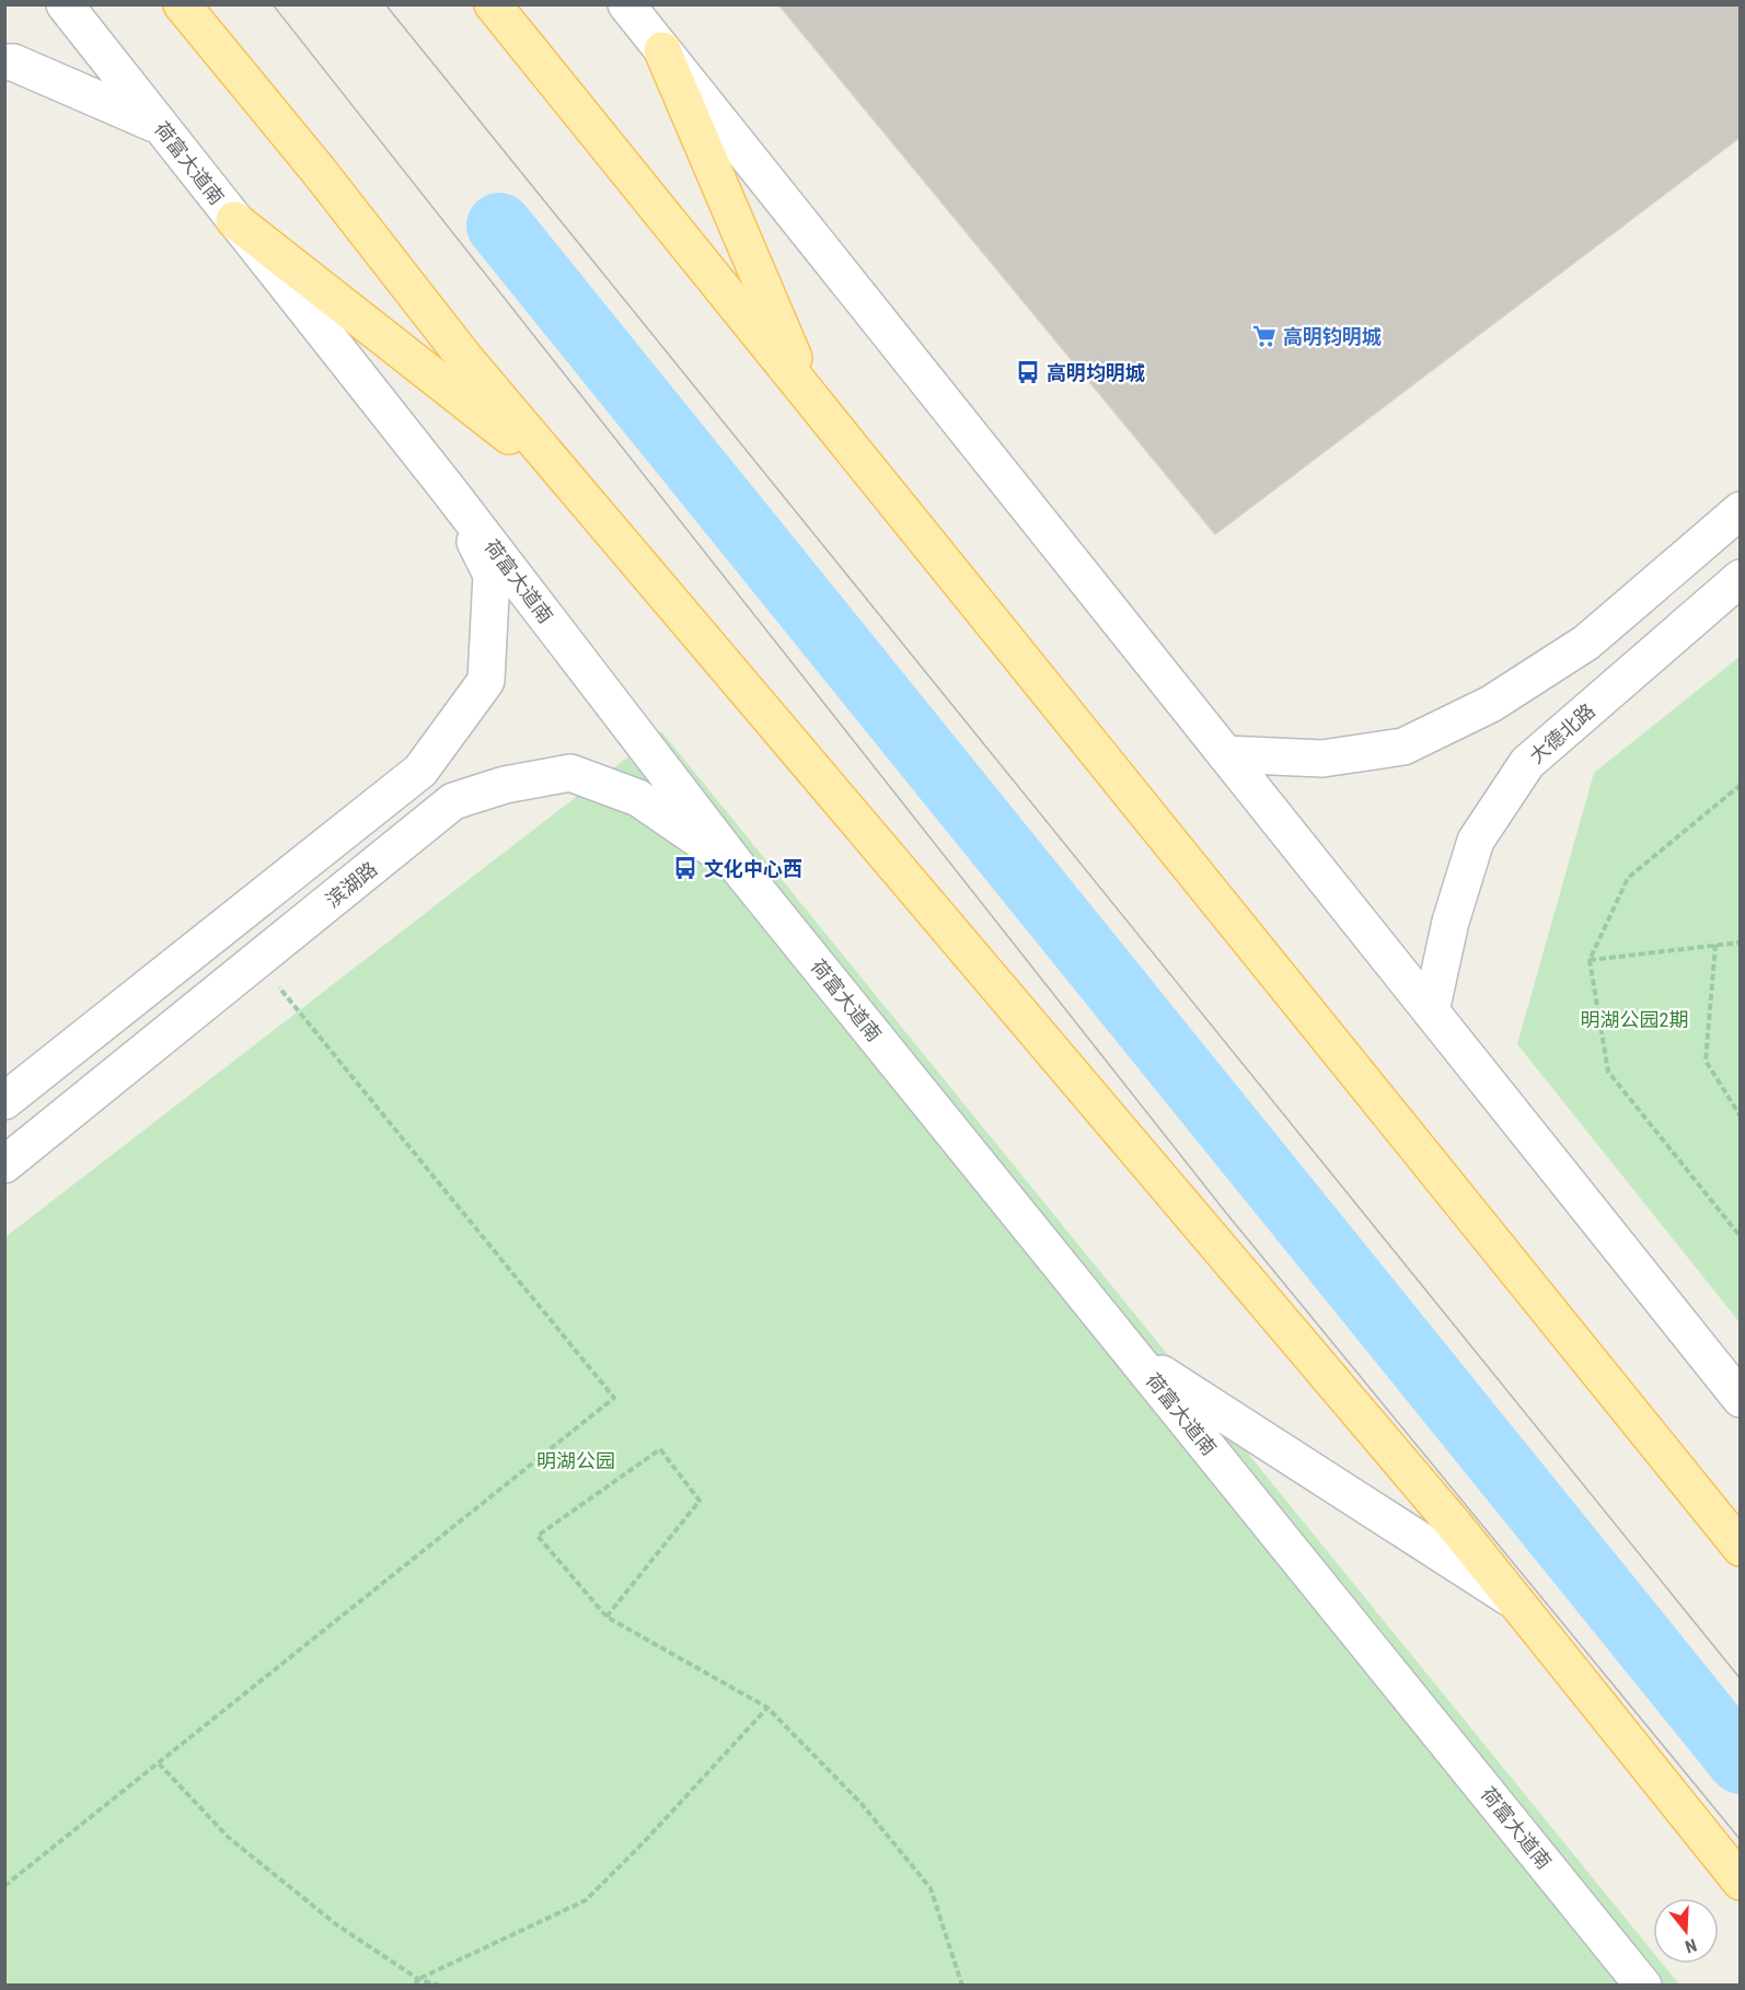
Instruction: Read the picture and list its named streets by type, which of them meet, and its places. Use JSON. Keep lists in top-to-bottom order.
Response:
{
  "streets": {
    "street": ["荷富大道南", "大德北路", "滨湖路"]
  },
  "crossings": [
    ["荷富大道南", "滨湖路"]
  ],
  "parks": ["明湖公园2期", "明湖公园"],
  "places": {
    "supermarket": ["高明钧明城"],
    "bus stop": ["高明均明城", "文化中心西"]
  },
  "north": "bottom"
}
